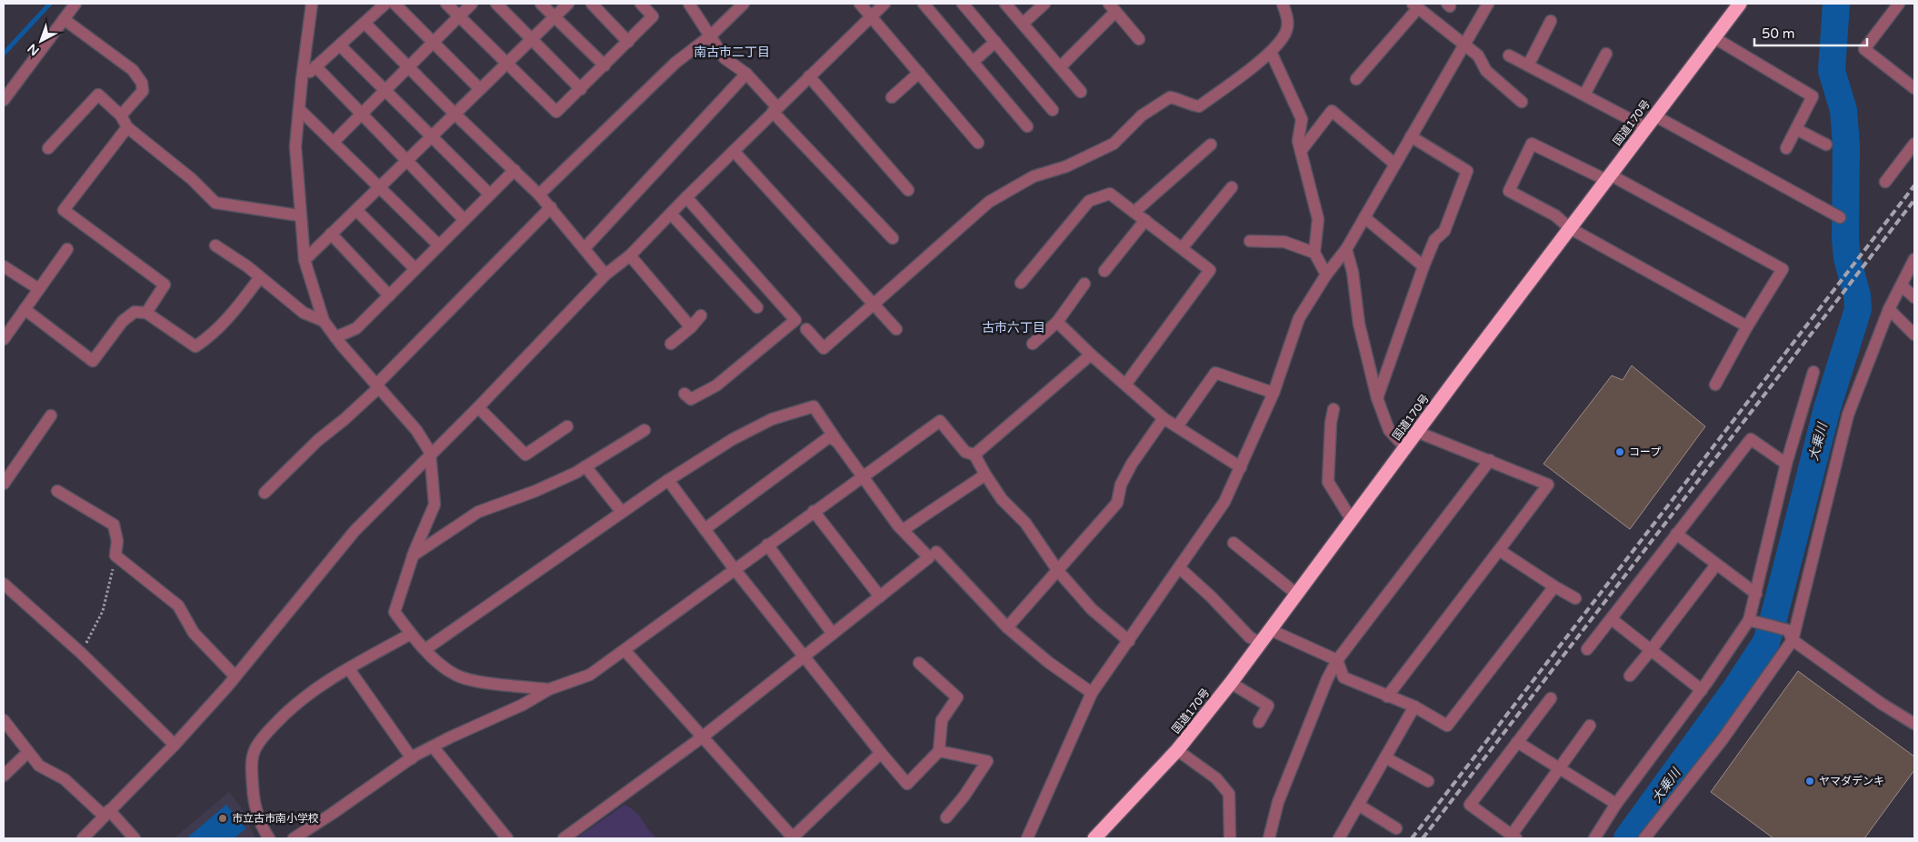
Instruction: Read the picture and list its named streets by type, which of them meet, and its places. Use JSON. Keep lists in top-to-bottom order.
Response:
{
  "streets": {
    "highway": ["国道170号"]
  },
  "districts": ["南古市二丁目", "古市六丁目"],
  "water": ["大乗川"],
  "places": ["コープ", "ヤマダデンキ", "市立古市南小学校"],
  "scale_bar": "50 m",
  "north": "bottom left"
}
